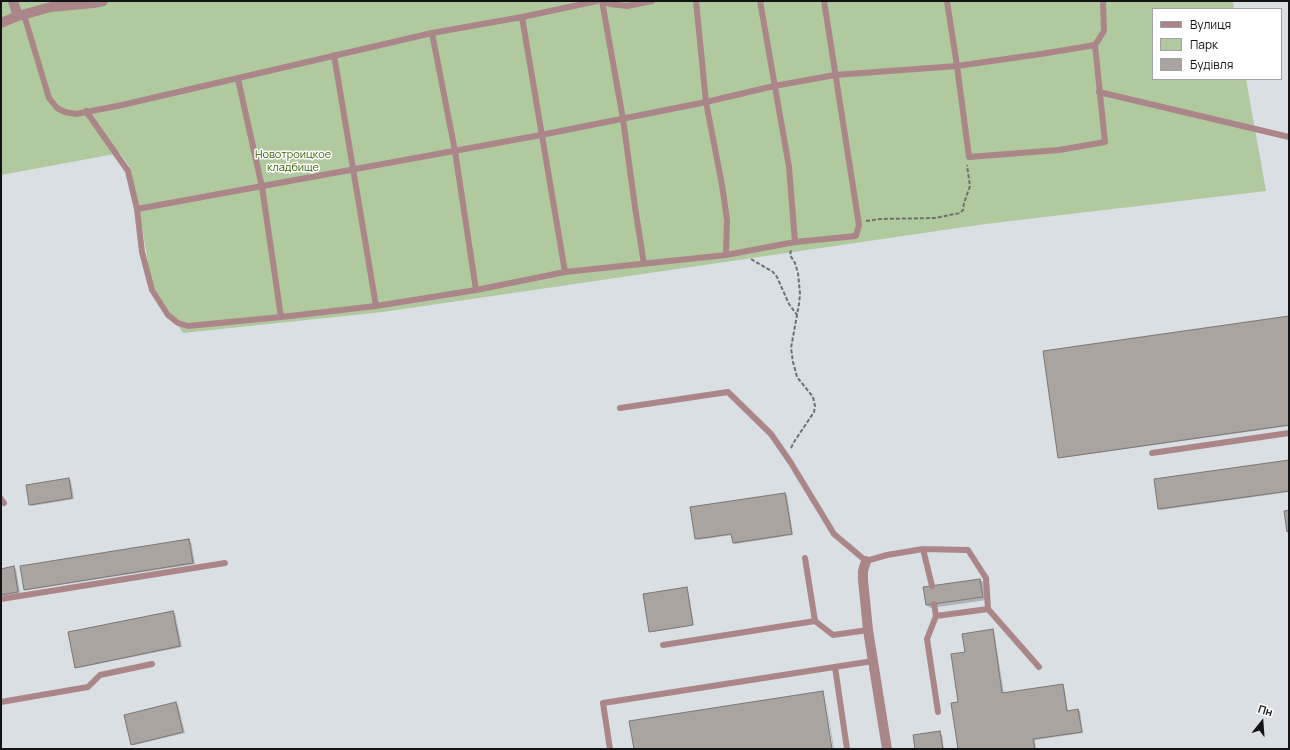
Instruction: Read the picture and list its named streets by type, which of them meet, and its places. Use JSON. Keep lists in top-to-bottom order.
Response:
{
  "parks": ["Новотроицкое кладбище"],
  "legend": ["Вулиця", "Парк", "Будівля"],
  "north": "top"
}
